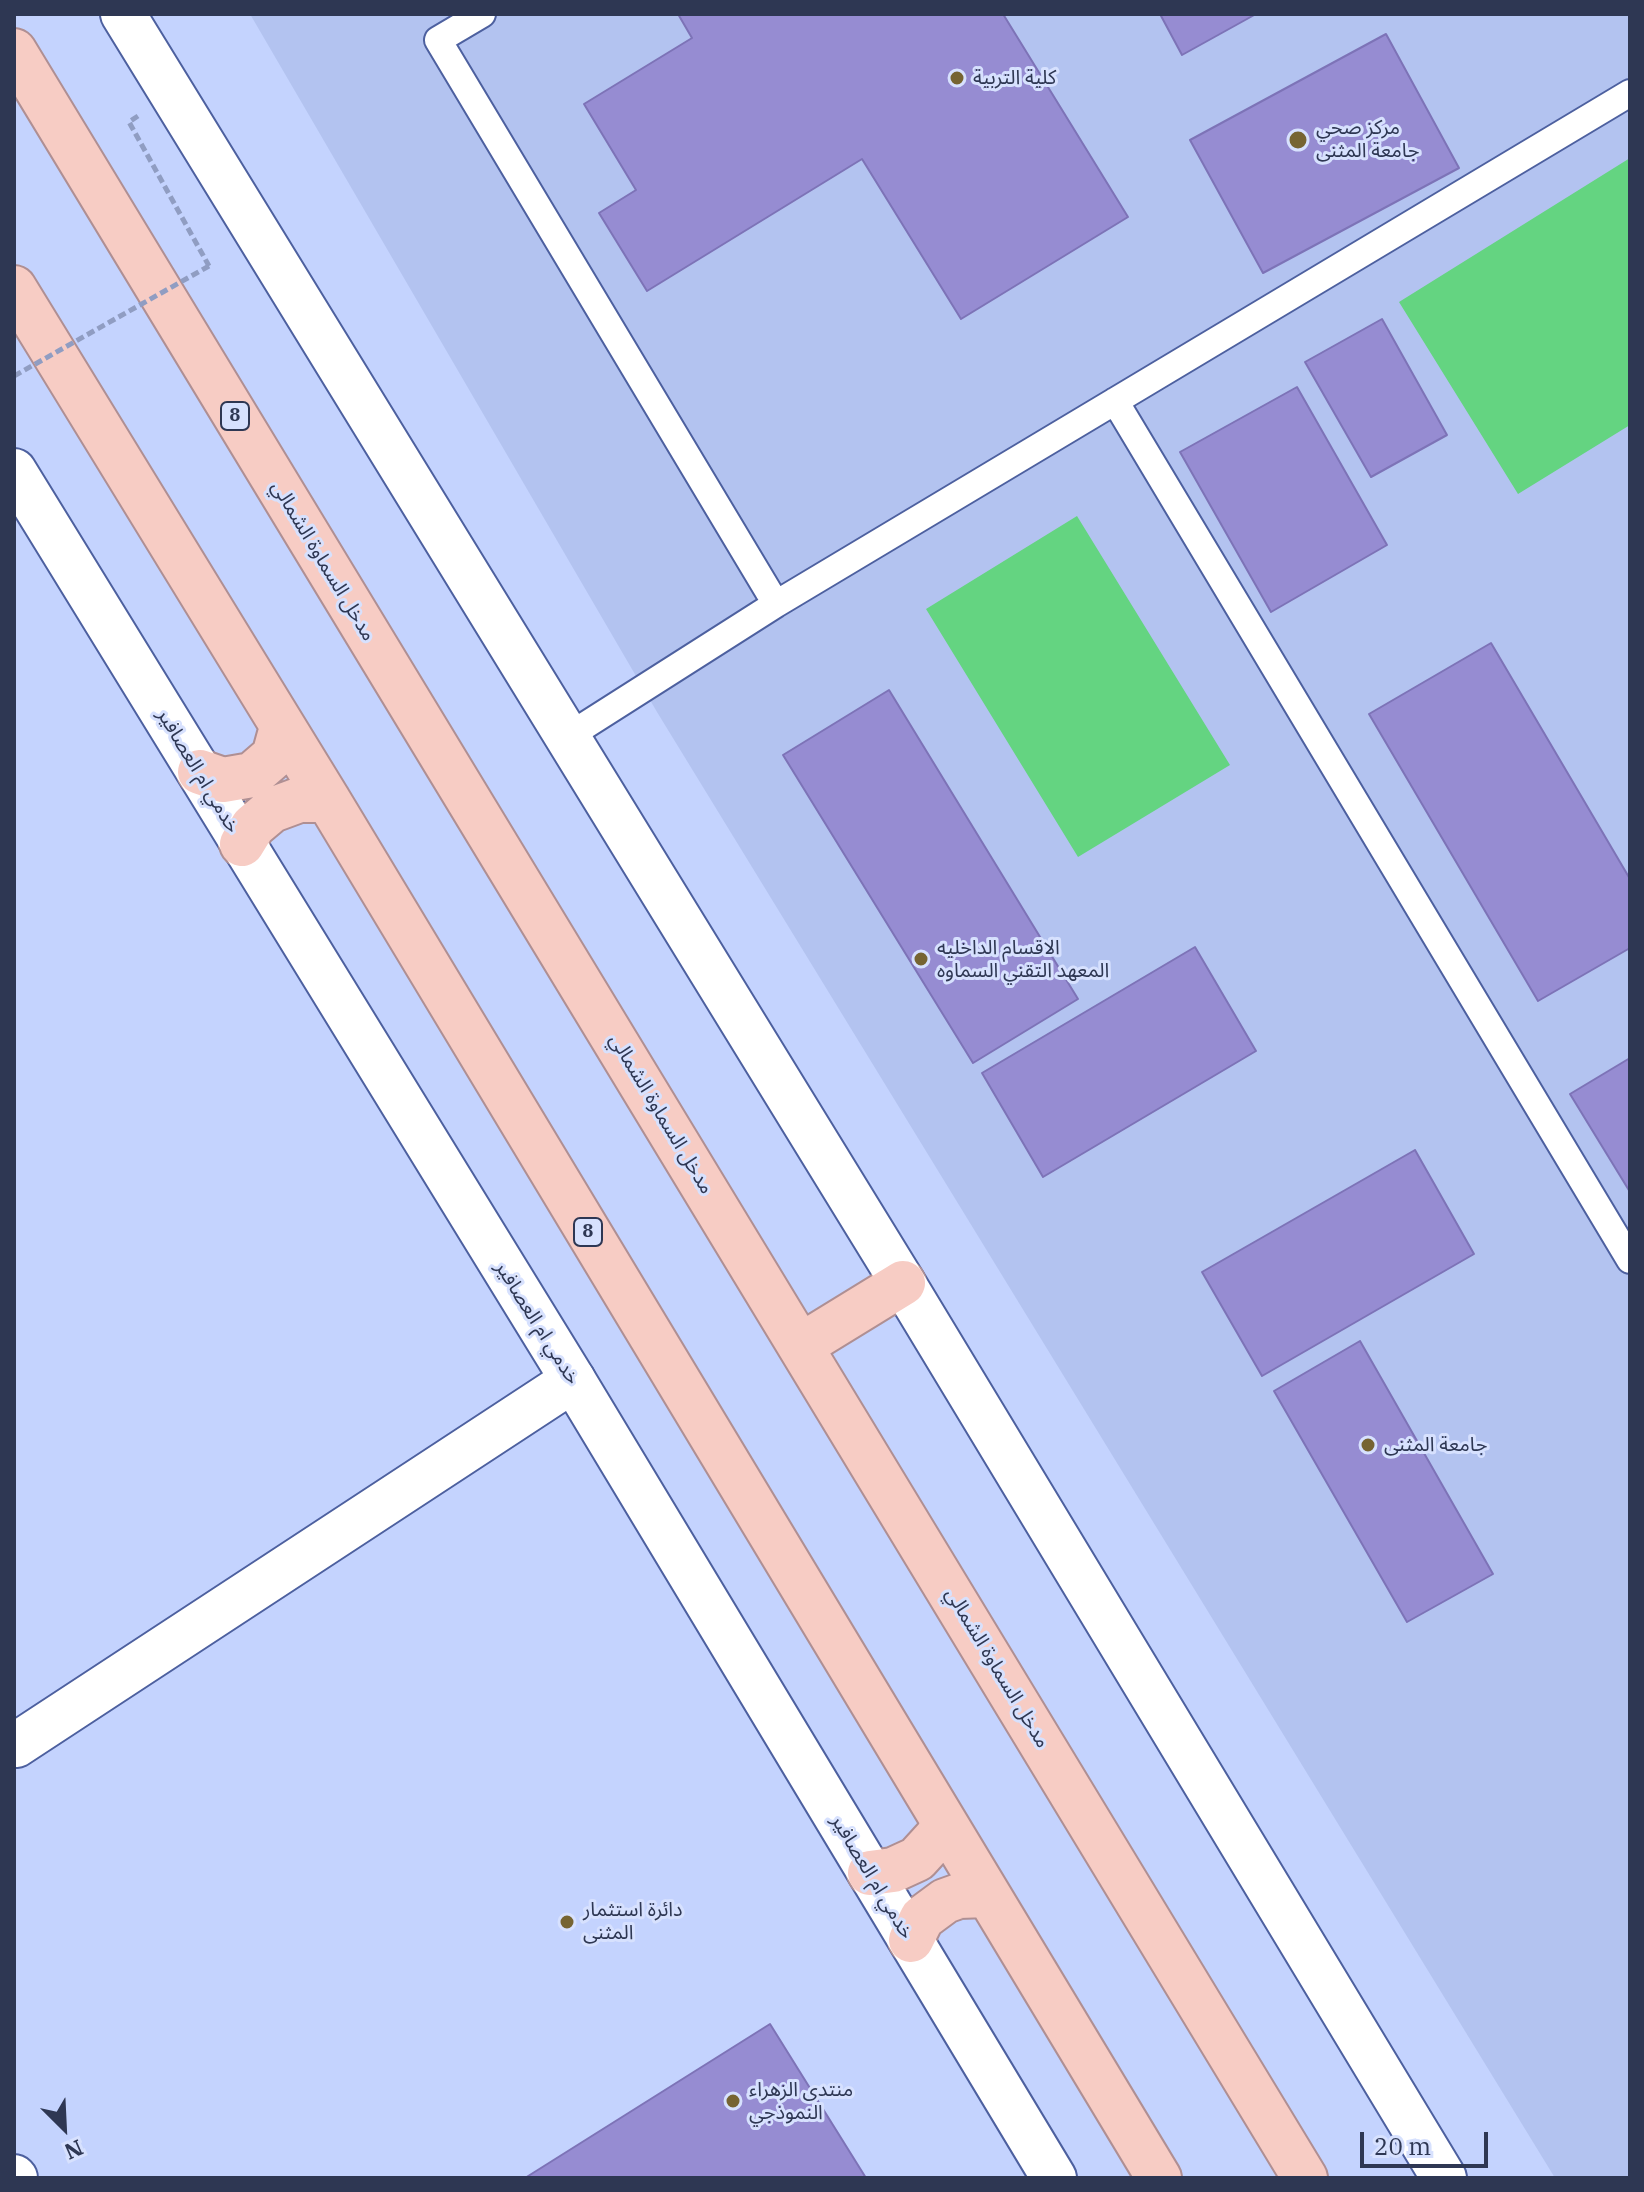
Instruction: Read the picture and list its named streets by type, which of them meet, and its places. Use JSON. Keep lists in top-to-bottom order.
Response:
{
  "streets": {
    "highway": ["8", "مدخل السماوة الشمالي"],
    "main road": ["خدمي ام العصافير"]
  },
  "places": [
    "كلية التربية",
    "مركز صحي جامعة المثنى",
    "الاقسام الداخليه المعهد التقني السماوه",
    "جامعة المثنى",
    "دائرة استثمار المثنى",
    "منتدى الزهراء النموذجي"
  ],
  "scale_bar": "20 m",
  "north": "bottom right"
}
